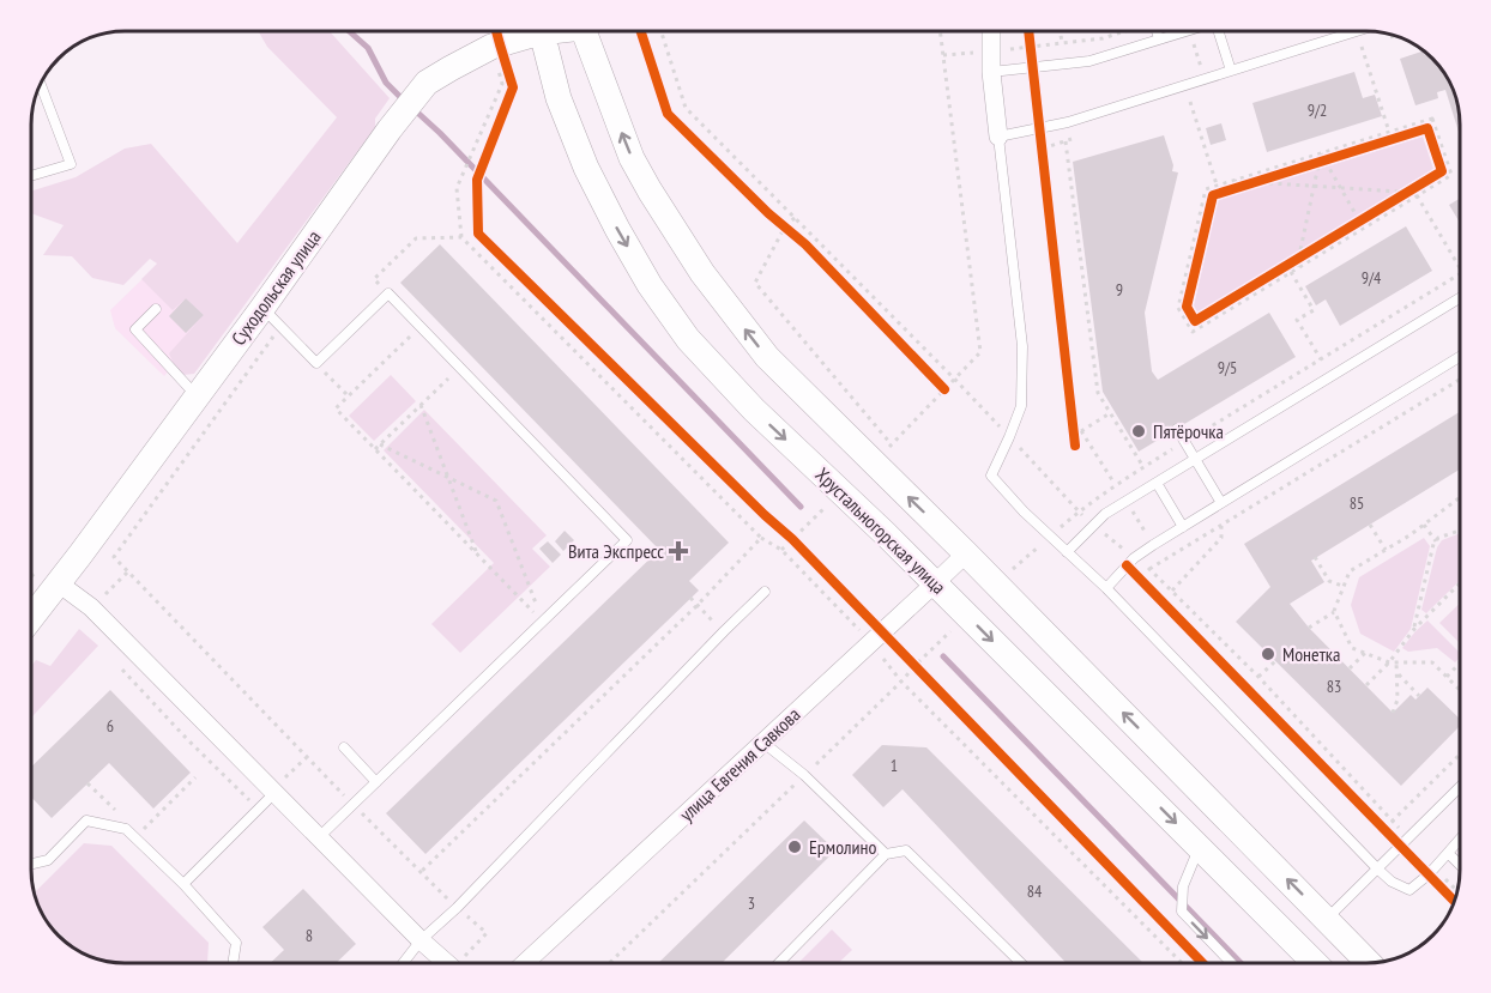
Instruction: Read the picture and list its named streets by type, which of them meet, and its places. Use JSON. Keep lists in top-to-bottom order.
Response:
{
  "streets": {
    "street": ["Суходольская улица", "Хрустальногорская улица", "улица Евгения Савкова"]
  },
  "crossings": [
    ["Хрустальногорская улица", "улица Евгения Савкова"]
  ],
  "places": {
    "other": ["Пятёрочка", "Монетка", "Ермолино"],
    "health": ["Вита Экспресс"]
  },
  "house_numbers": [
    "9/2",
    "9/4",
    "9",
    "9/5",
    "85",
    "83",
    "6",
    "1",
    "84",
    "3",
    "8"
  ]
}
